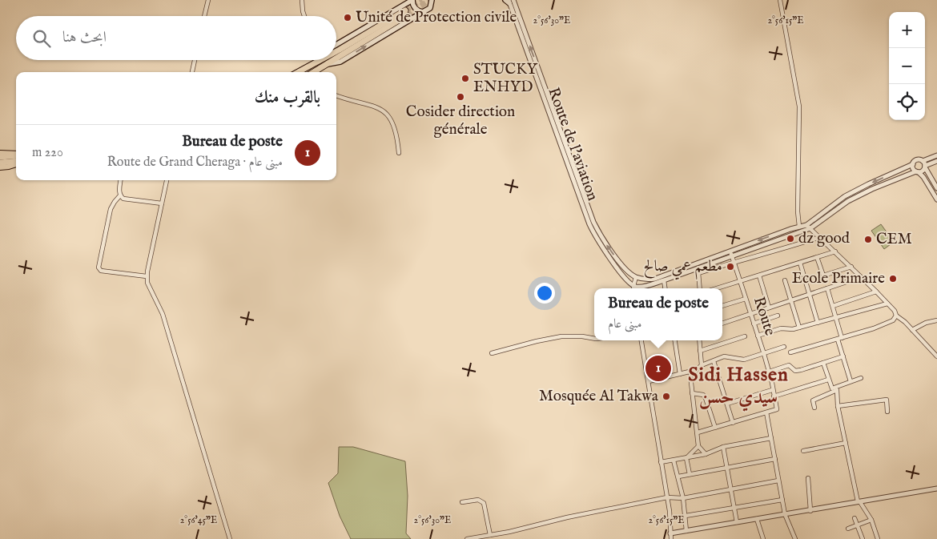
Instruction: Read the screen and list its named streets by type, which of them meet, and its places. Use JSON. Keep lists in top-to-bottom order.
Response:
{
  "streets": {
    "street": ["Route de l'aviation", "Route"]
  },
  "districts": ["Sidi Hassen سيدي حسن"],
  "places": [
    "Unité de Protection civile",
    "STUCKY ENHYD",
    "Cosider direction générale",
    "dz good",
    "CEM",
    "مطعم عمي صالح",
    "Ecole Primaire",
    "Mosquée Al Takwa"
  ],
  "page": {
    "map_buttons": ["+", "−"],
    "search": "ابحث هنا",
    "heading": "بالقرب منك",
    "list": [
      {
        "mark": "1",
        "name": "Bureau de poste",
        "note": "مبنى عام · Route de Grand Cheraga",
        "value": "220 m"
      }
    ],
    "popup": ["Bureau de poste", "مبنى عام"],
    "pins": "1"
  },
  "coordinates": ["2°56'30\"E", "2°56'15\"E", "2°56'45\"E"]
}
